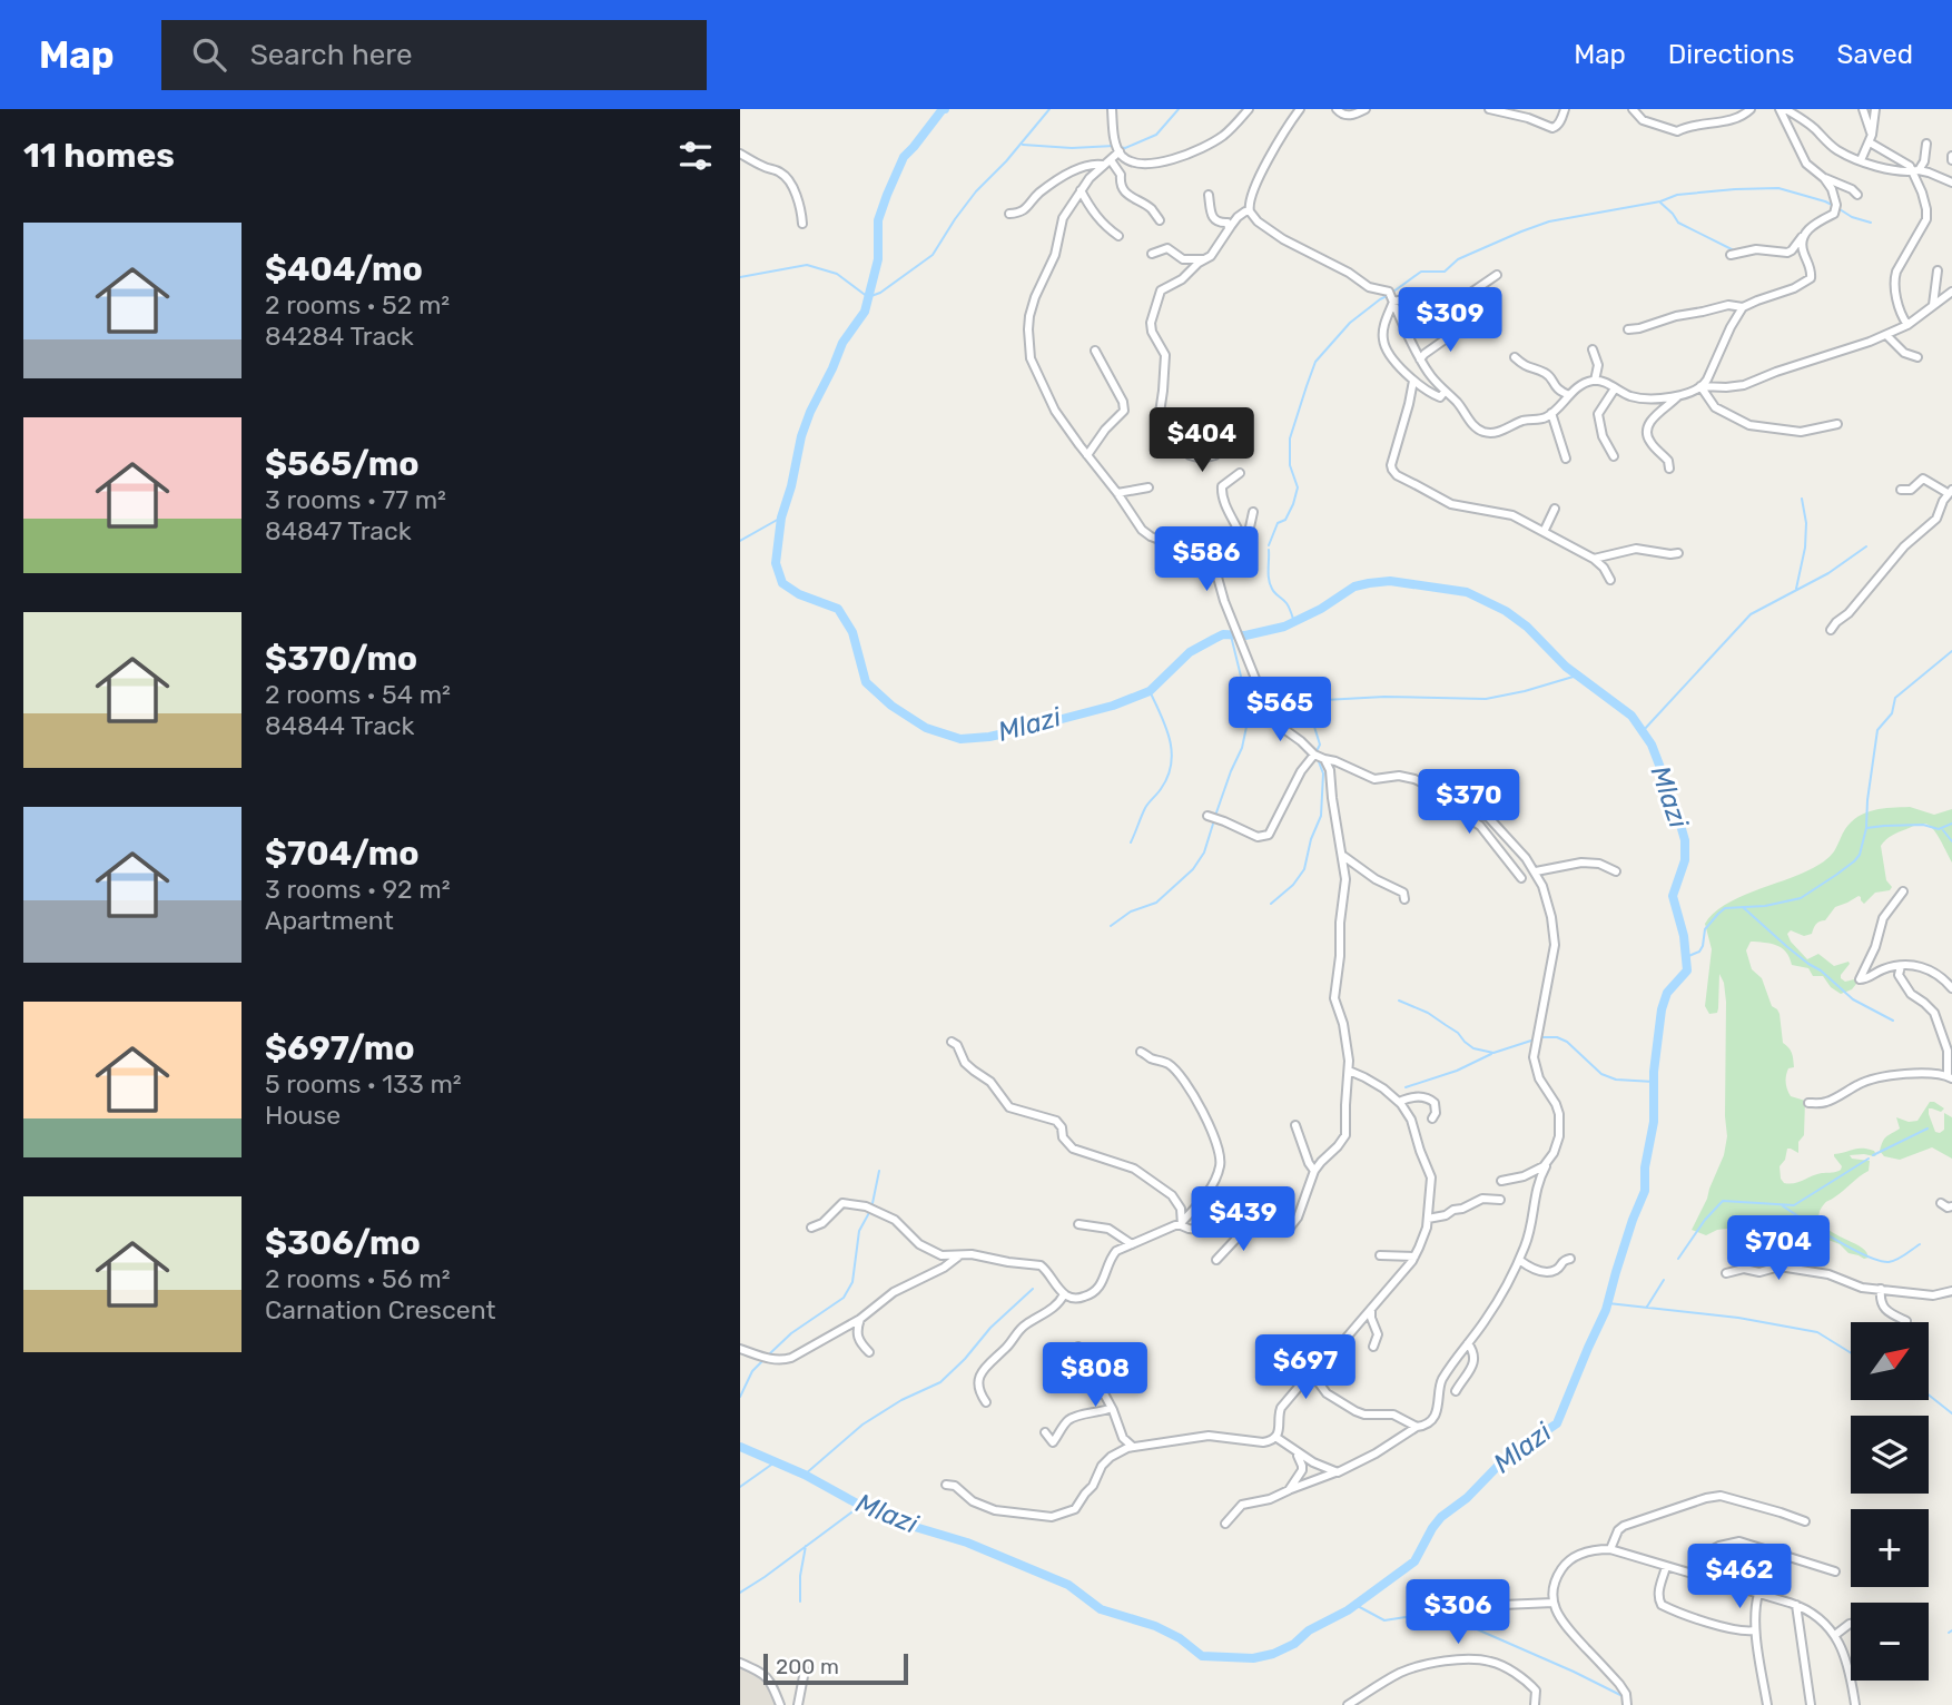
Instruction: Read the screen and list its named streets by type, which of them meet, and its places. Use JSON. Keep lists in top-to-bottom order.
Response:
{
  "water": ["Mlazi"],
  "scale_bar": "200 m",
  "north": "top right",
  "page": {
    "header": "Map",
    "search": "Search here",
    "nav": ["Map", "Directions", "Saved"],
    "heading": "11 homes",
    "list": [
      {
        "name": "$404/mo",
        "note": "2 rooms · 52 m² · 84284 Track"
      },
      {
        "name": "$565/mo",
        "note": "3 rooms · 77 m² · 84847 Track"
      },
      {
        "name": "$370/mo",
        "note": "2 rooms · 54 m² · 84844 Track"
      },
      {
        "name": "$704/mo",
        "note": "3 rooms · 92 m² · Apartment"
      },
      {
        "name": "$697/mo",
        "note": "5 rooms · 133 m² · House"
      },
      {
        "name": "$306/mo",
        "note": "2 rooms · 56 m² · Carnation Crescent"
      }
    ],
    "price": [
      "$309",
      "$404",
      "$586",
      "$565",
      "$370",
      "$439",
      "$704",
      "$697",
      "$808",
      "$462",
      "$306"
    ],
    "map_buttons": ["+", "−"],
    "scale": "200 m"
  }
}
